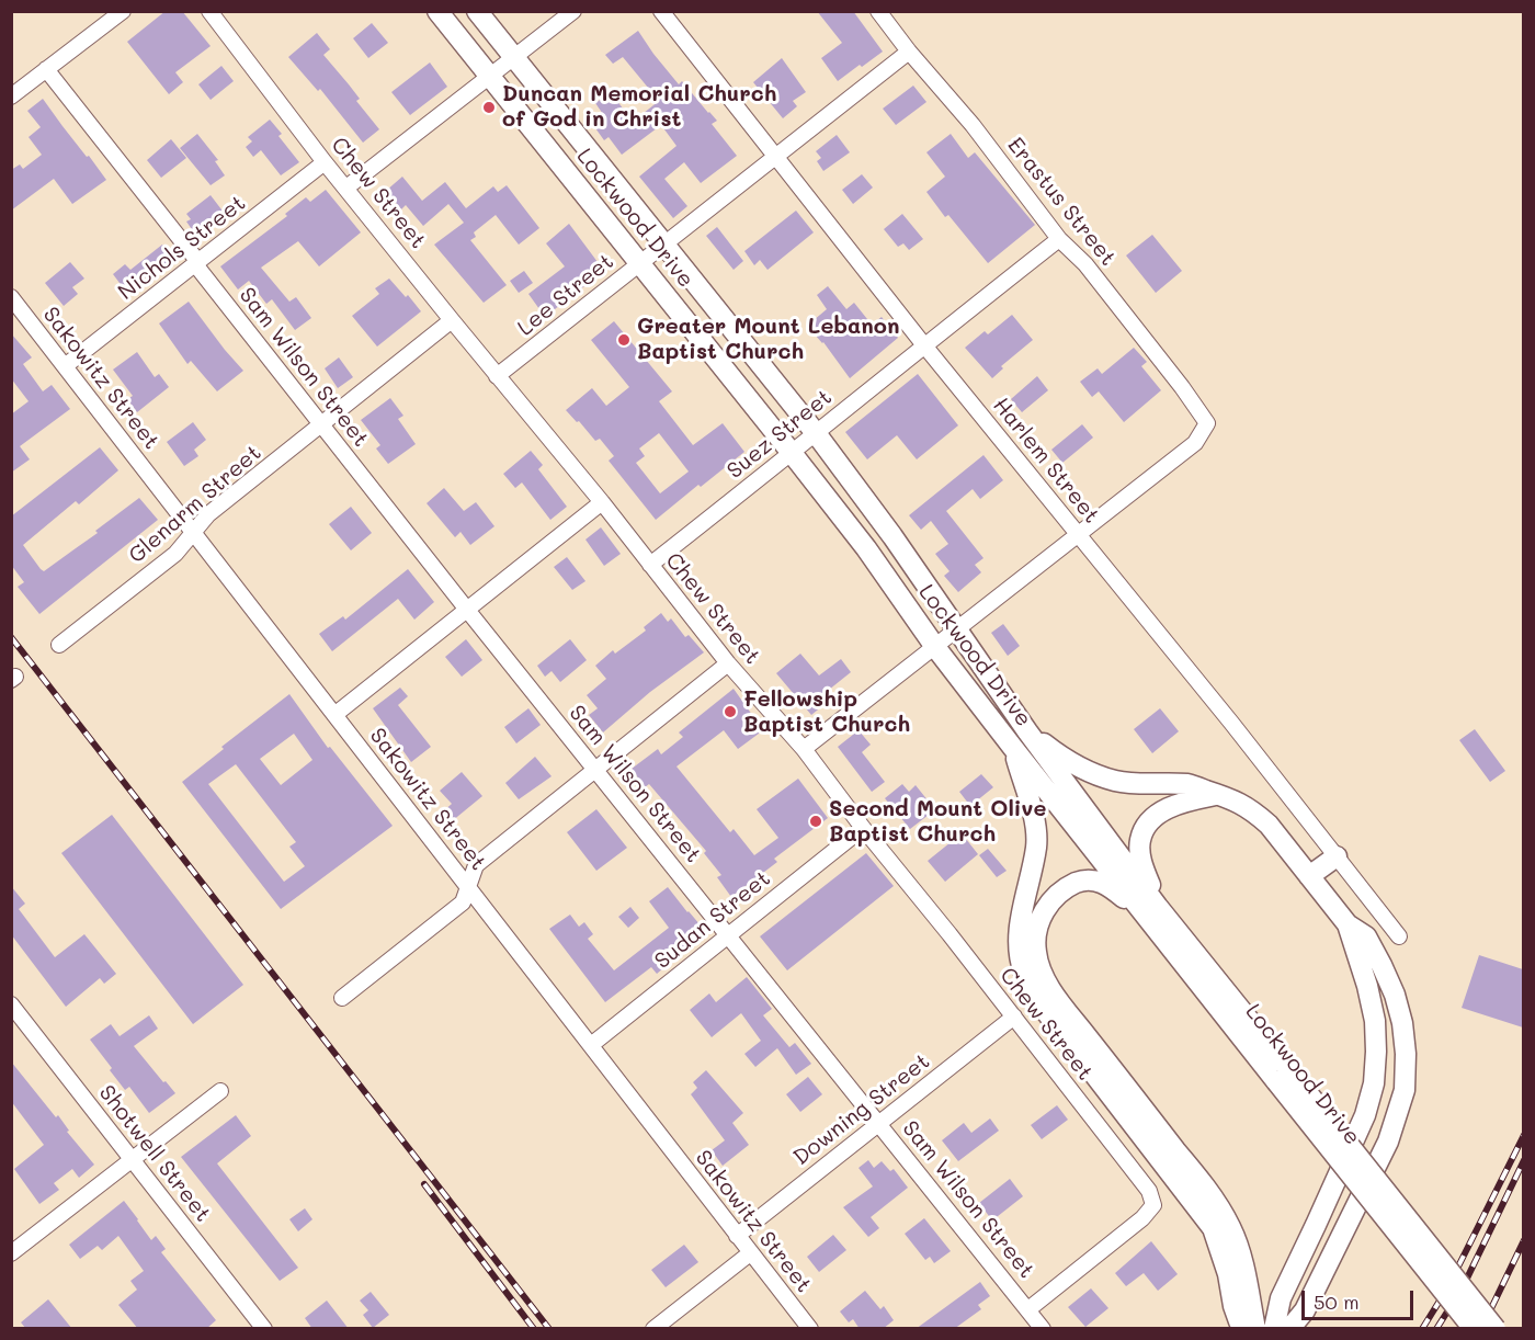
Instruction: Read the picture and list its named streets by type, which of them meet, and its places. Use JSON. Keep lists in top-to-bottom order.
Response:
{
  "streets": {
    "main road": ["Lockwood Drive"],
    "street": [
      "Chew Street",
      "Erastus Street",
      "Nichols Street",
      "Lee Street",
      "Sam Wilson Street",
      "Sakowitz Street",
      "Suez Street",
      "Harlem Street",
      "Glenarm Street",
      "Sudan Street",
      "Downing Street",
      "Shotwell Street"
    ]
  },
  "crossings": [
    ["Chew Street", "Nichols Street"],
    ["Chew Street", "Lee Street"],
    ["Chew Street", "Sam Wilson Street"],
    ["Chew Street", "Suez Street"],
    ["Chew Street", "Glenarm Street"],
    ["Chew Street", "Sudan Street"],
    ["Chew Street", "Downing Street"],
    ["Erastus Street", "Lee Street"],
    ["Erastus Street", "Suez Street"],
    ["Erastus Street", "Harlem Street"],
    ["Lockwood Drive", "Lee Street"],
    ["Lockwood Drive", "Suez Street"],
    ["Nichols Street", "Sam Wilson Street"],
    ["Nichols Street", "Sakowitz Street"],
    ["Lee Street", "Harlem Street"],
    ["Sam Wilson Street", "Glenarm Street"],
    ["Sam Wilson Street", "Sudan Street"],
    ["Sam Wilson Street", "Downing Street"],
    ["Sakowitz Street", "Glenarm Street"],
    ["Sakowitz Street", "Sudan Street"],
    ["Sakowitz Street", "Downing Street"],
    ["Suez Street", "Harlem Street"]
  ],
  "places": [
    "Duncan Memorial Church of God in Christ",
    "Greater Mount Lebanon Baptist Church",
    "Fellowship Baptist Church",
    "Second Mount Olive Baptist Church"
  ],
  "scale_bar": "50 m"
}
